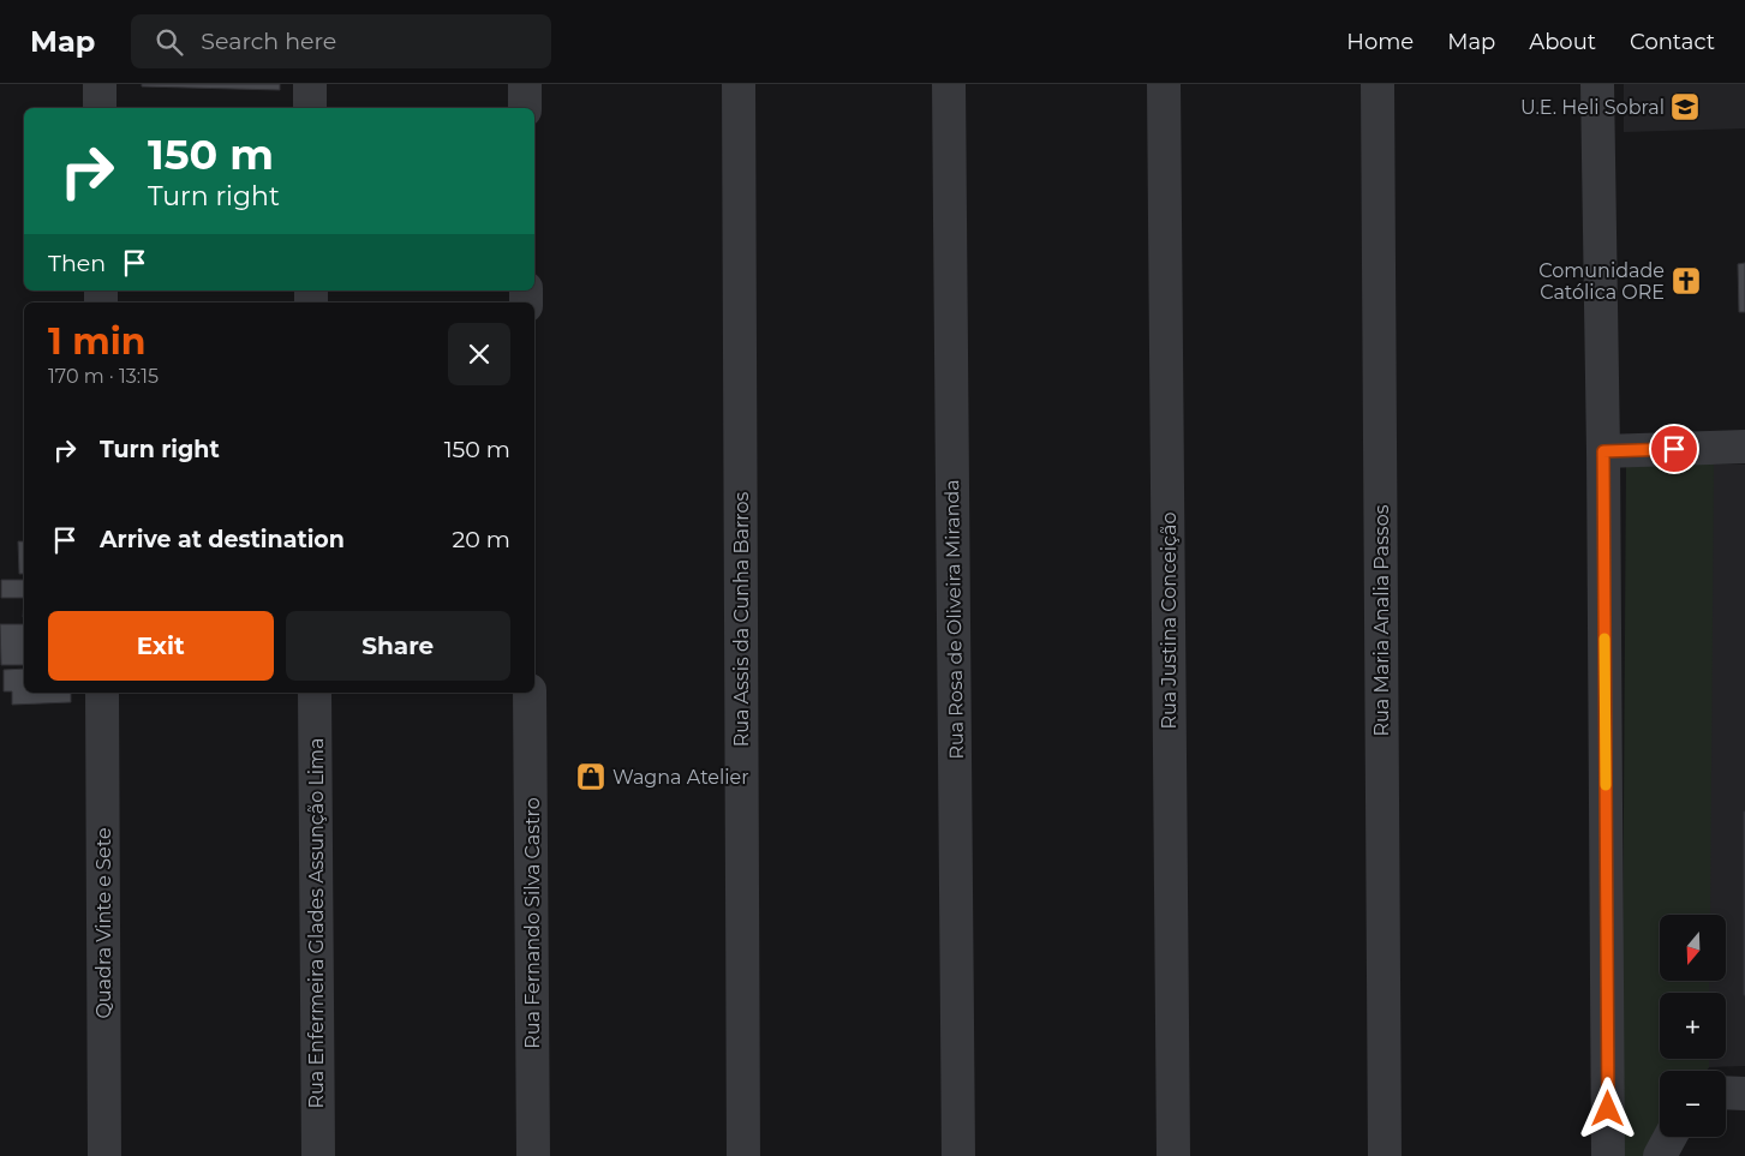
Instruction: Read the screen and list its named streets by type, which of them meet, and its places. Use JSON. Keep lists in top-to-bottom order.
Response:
{
  "streets": {
    "street": [
      "Rua Assis da Cunha Barros",
      "Rua Rosa de Oliveira Miranda",
      "Rua Justina Conceição",
      "Rua Maria Analia Passos",
      "Quadra Vinte e Sete",
      "Rua Enfermeira Glades Assunção Lima",
      "Rua Fernando Silva Castro"
    ]
  },
  "places": {
    "school or university": ["U.E. Heli Sobral"],
    "church": ["Comunidade Católica ORE"],
    "shop": ["Wagna Atelier"]
  },
  "north": "bottom",
  "page": {
    "header": "Map",
    "search": "Search here",
    "nav": [
      "Home",
      "Map",
      "About",
      "Contact"
    ],
    "turn": ["150 m", "Turn right"],
    "then": "Then",
    "heading": ["1 min", "170 m · 13:15"],
    "list": [
      {
        "name": "Turn right",
        "value": "150 m"
      },
      {
        "name": "Arrive at destination",
        "value": "20 m"
      }
    ],
    "buttons": ["Exit", "Share"],
    "map_buttons": ["+", "−"]
  }
}
